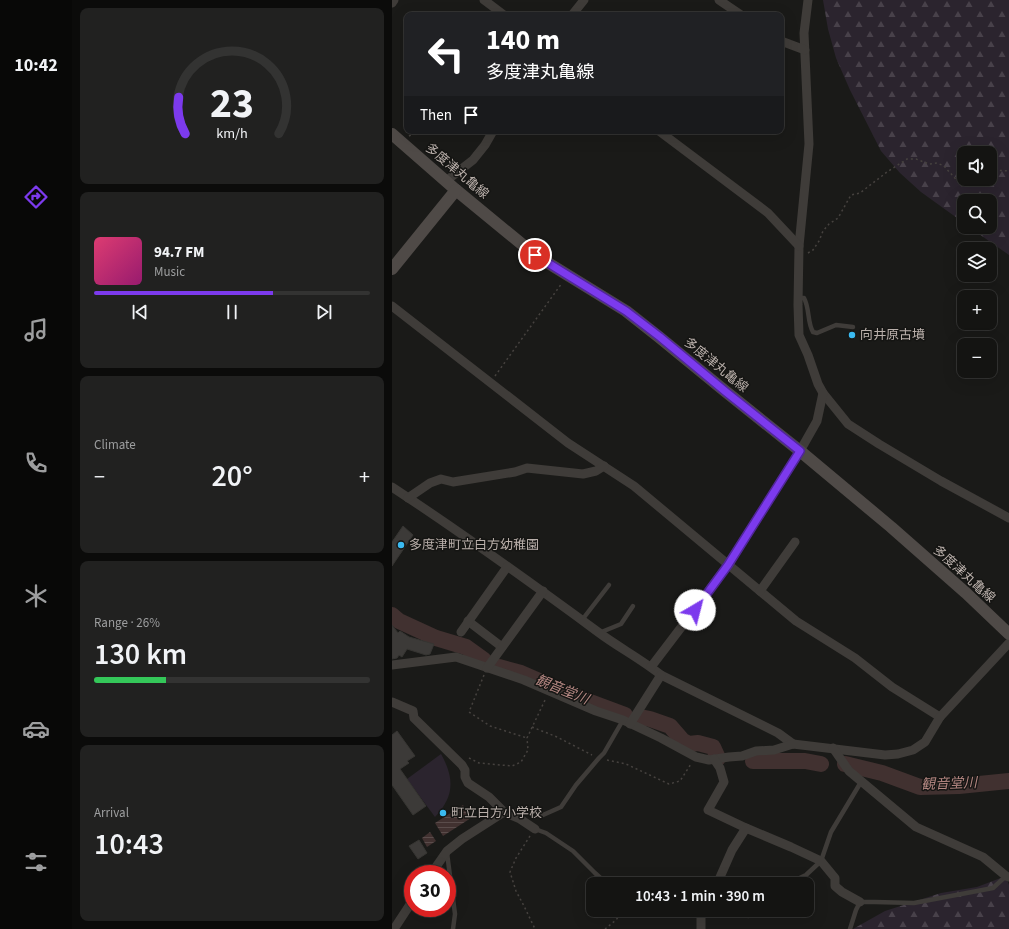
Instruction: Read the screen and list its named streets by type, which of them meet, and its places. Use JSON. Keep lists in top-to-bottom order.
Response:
{
  "streets": {
    "main road": ["多度津丸亀線"]
  },
  "water": ["観音堂川"],
  "places": ["向井原古墳", "多度津町立白方幼稚園", "町立白方小学校"],
  "page": {
    "tabs": "10:42",
    "turn": ["140 m", "多度津丸亀線"],
    "then": "Then",
    "map_buttons": ["+", "−"],
    "song": ["94.7 FM", "Music"],
    "tile": [
      "Climate",
      ["Range · 26%", "130 km"],
      ["Arrival", "10:43"]
    ],
    "heat": ["−", "20°", "+"],
    "limit": "30",
    "trip": "10:43 · 1 min · 390 m",
    "gauge": ["23", "km/h"]
  }
}
